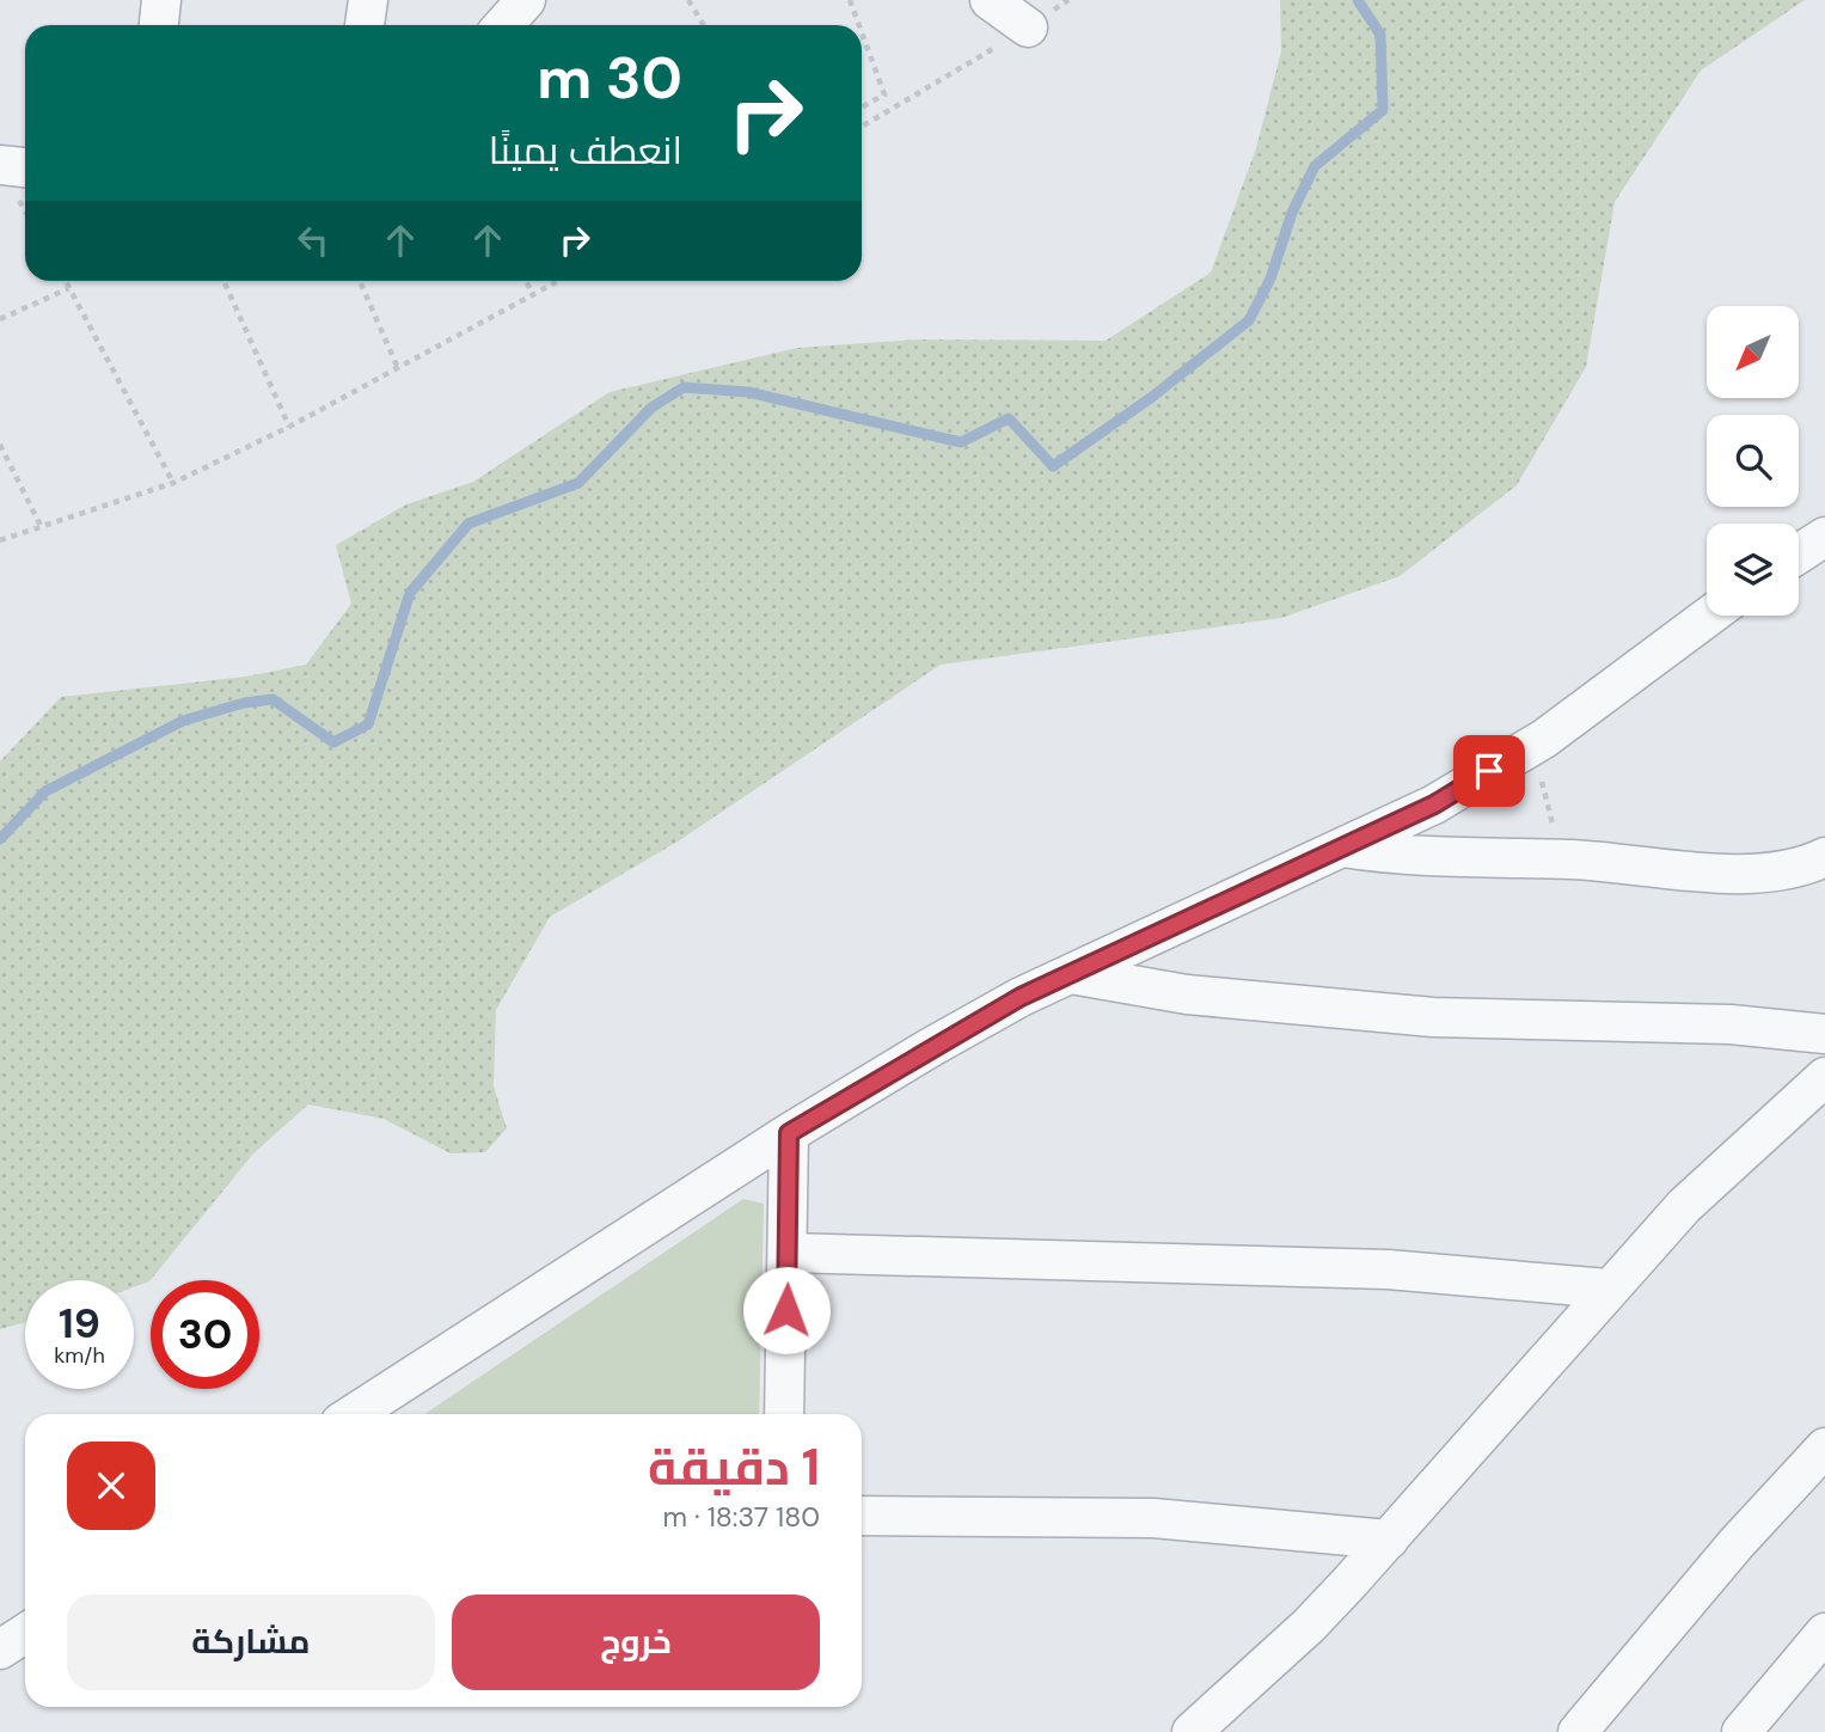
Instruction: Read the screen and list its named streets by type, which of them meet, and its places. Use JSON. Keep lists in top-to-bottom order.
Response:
{
  "north": "bottom left",
  "page": {
    "turn": ["30 m", "انعطف يمينًا"],
    "speed": "19 km/h",
    "limit": "30",
    "heading": ["1 دقيقة", "180 m · 18:37"],
    "buttons": ["خروج", "مشاركة"]
  }
}
